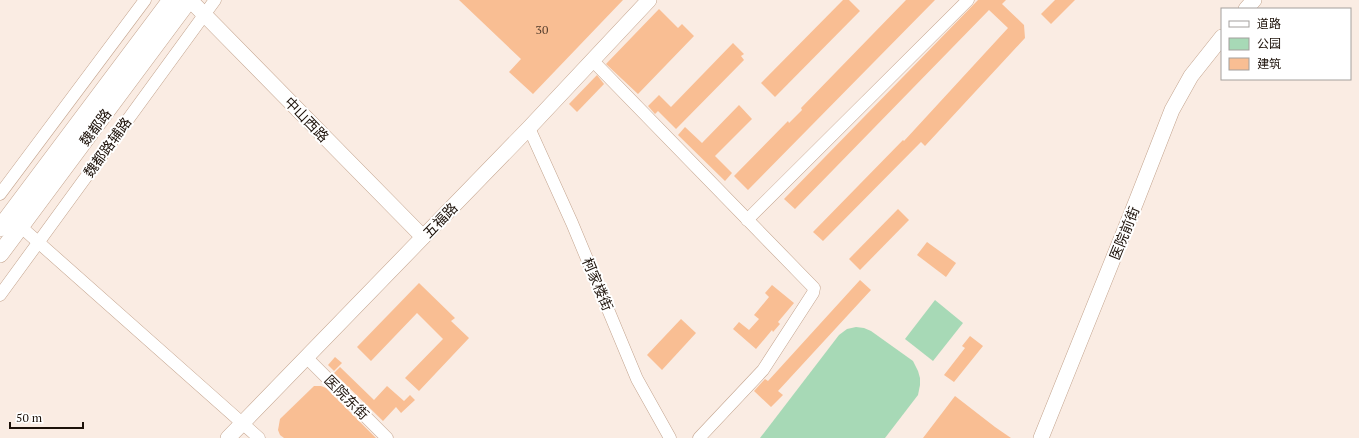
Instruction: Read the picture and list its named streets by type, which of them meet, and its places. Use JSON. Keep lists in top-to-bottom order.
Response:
{
  "streets": {
    "main road": ["魏都路"],
    "street": [
      "中山西路",
      "魏都路辅路",
      "五福路",
      "医院前街",
      "柯家楼街",
      "医院东街"
    ]
  },
  "crossings": [
    ["中山西路", "魏都路"],
    ["中山西路", "魏都路辅路"],
    ["中山西路", "五福路"],
    ["五福路", "柯家楼街"],
    ["五福路", "医院东街"]
  ],
  "house_numbers": ["30"],
  "legend": ["道路", "公园", "建筑"],
  "scale_bar": "50 m"
}
